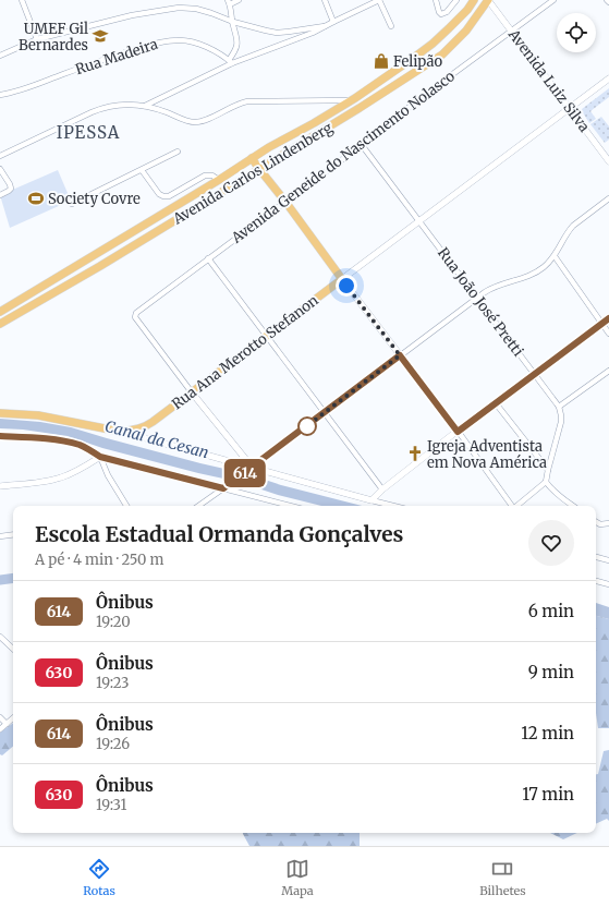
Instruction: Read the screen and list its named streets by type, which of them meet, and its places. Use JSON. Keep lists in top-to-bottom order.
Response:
{
  "streets": {
    "main road": ["Avenida Carlos Lindenberg", "Rua Ana Merotto Stefanon"],
    "street": [
      "Rua Madeira",
      "Avenida Luiz Silva",
      "Avenida Geneide do Nascimento Nolasco",
      "Rua João José Pretti"
    ]
  },
  "crossings": [
    ["Avenida Luiz Silva", "Avenida Geneide do Nascimento Nolasco"],
    ["Avenida Luiz Silva", "Avenida Carlos Lindenberg"],
    ["Avenida Luiz Silva", "Rua Ana Merotto Stefanon"],
    ["Avenida Geneide do Nascimento Nolasco", "Rua João José Pretti"],
    ["Avenida Geneide do Nascimento Nolasco", "Rua Ana Merotto Stefanon"],
    ["Rua João José Pretti", "Rua Ana Merotto Stefanon"]
  ],
  "districts": ["IPESSA"],
  "water": ["Canal da Cesan"],
  "places": {
    "school or university": ["UMEF Gil Bernardes"],
    "shop": ["Felipão"],
    "sports": ["Society Covre"],
    "church": ["Igreja Adventista em Nova América"]
  },
  "lines": ["bus line 614"],
  "page": {
    "on_map": "614",
    "heading": ["Escola Estadual Ormanda Gonçalves", "A pé · 4 min · 250 m"],
    "list": [
      {
        "mark": "614",
        "name": "Ônibus",
        "note": "19:20",
        "value": "6 min"
      },
      {
        "mark": "630",
        "name": "Ônibus",
        "note": "19:23",
        "value": "9 min"
      },
      {
        "mark": "614",
        "name": "Ônibus",
        "note": "19:26",
        "value": "12 min"
      },
      {
        "mark": "630",
        "name": "Ônibus",
        "note": "19:31",
        "value": "17 min"
      }
    ],
    "tabs": ["Rotas", "Mapa", "Bilhetes"]
  }
}
